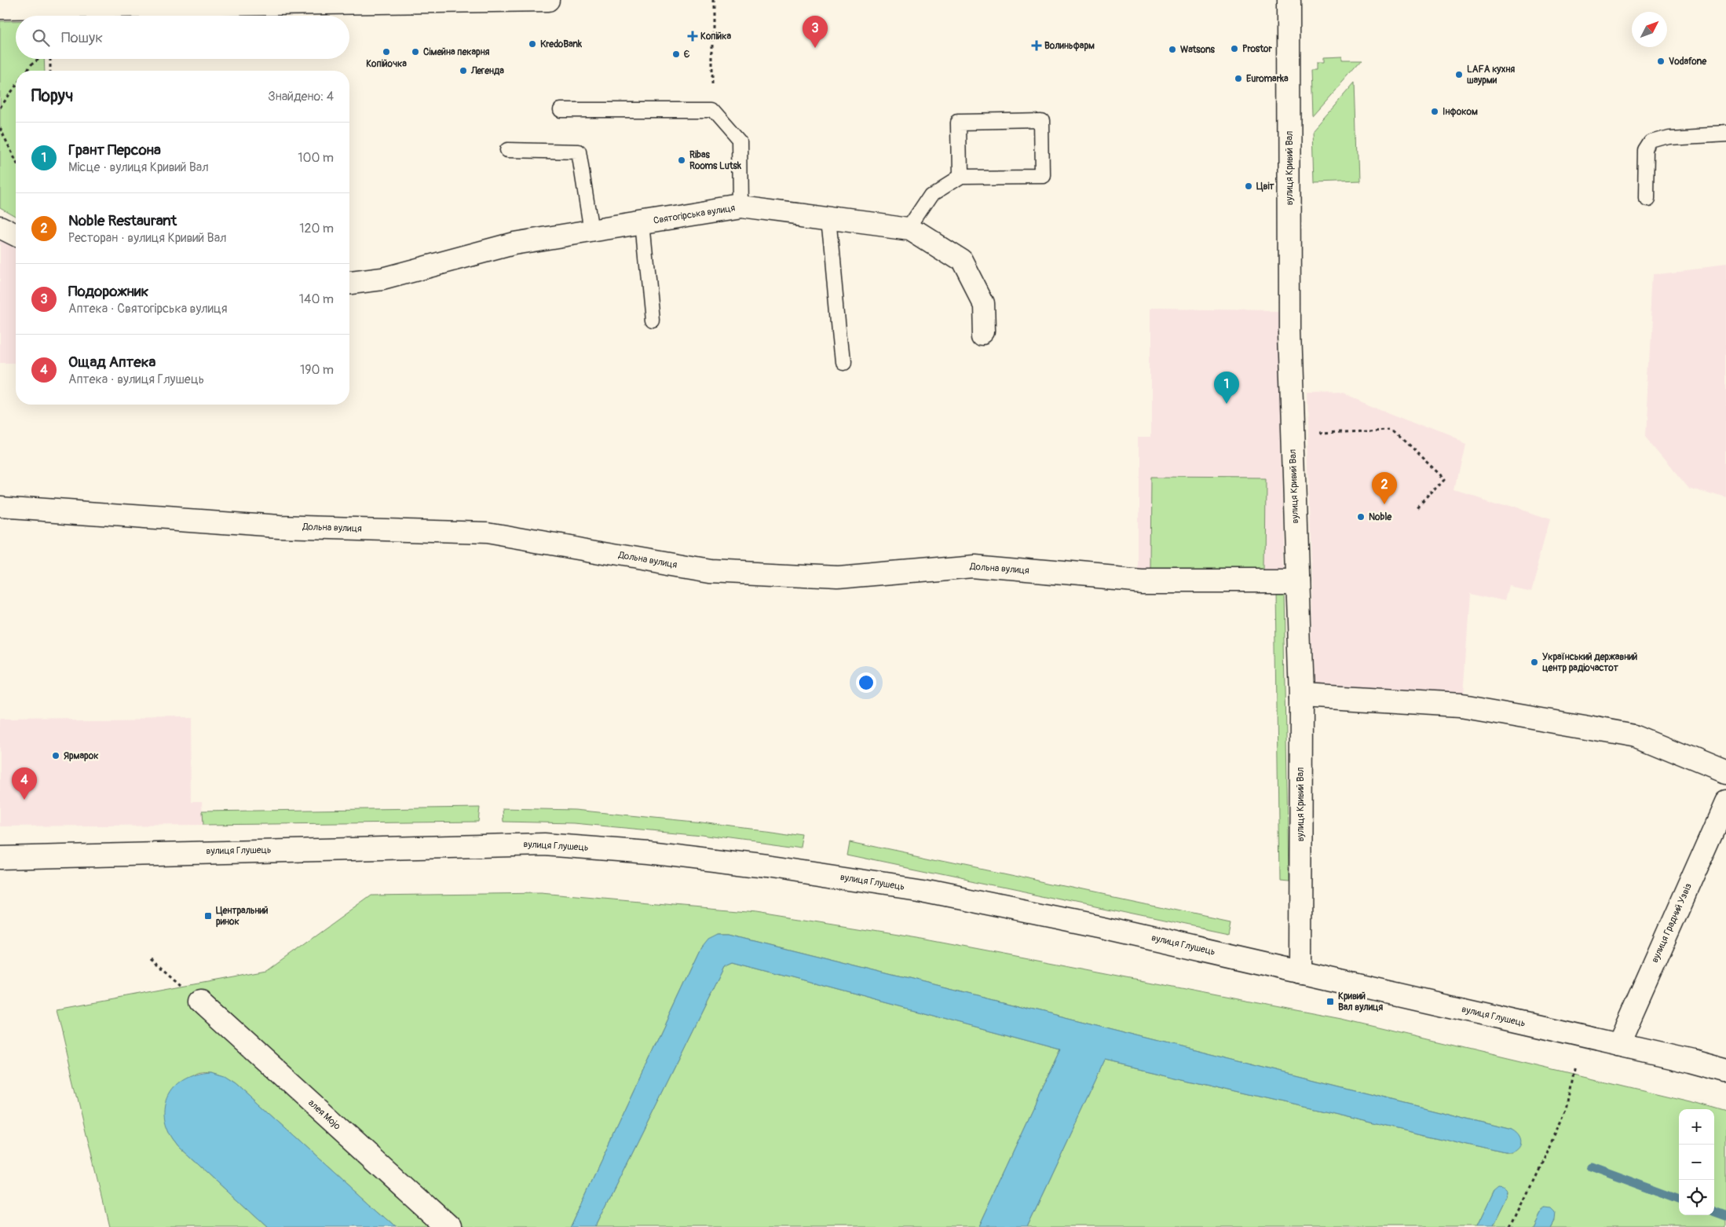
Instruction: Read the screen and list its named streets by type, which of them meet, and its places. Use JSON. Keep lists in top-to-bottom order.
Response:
{
  "streets": {
    "street": [
      "вулиця Кривий Вал",
      "Святогірська вулиця",
      "Дольна вулиця",
      "вулиця Глушець",
      "вулиця Градний Узвіз",
      "алея Mojo"
    ]
  },
  "crossings": [
    ["вулиця Кривий Вал", "Дольна вулиця"],
    ["вулиця Кривий Вал", "вулиця Глушець"],
    ["вулиця Глушець", "вулиця Градний Узвіз"]
  ],
  "places": {
    "health": ["Копійка", "Волиньфарм"],
    "other": [
      "KredoBank",
      "Prostor",
      "Watsons",
      "Копійочка",
      "Сімейна пекарня",
      "Є",
      "Vodafone",
      "Легенда",
      "LAFA кухня шаурми",
      "Euromarka",
      "Інфоком",
      "Ribas Rooms Lutsk",
      "Цвіт",
      "Noble",
      "Український державний центр радіочастот",
      "Ярмарок"
    ],
    "transit": ["Центральний ринок", "Кривий Вал вулиця"]
  },
  "north": "top right",
  "page": {
    "pins": [
      "3",
      "1",
      "2",
      "4"
    ],
    "search": "Пошук",
    "heading": ["Поруч", "Знайдено: 4"],
    "list": [
      {
        "mark": "1",
        "name": "Грант Персона",
        "note": "Місце · вулиця Кривий Вал",
        "value": "100 m"
      },
      {
        "mark": "2",
        "name": "Noble Restaurant",
        "note": "Ресторан · вулиця Кривий Вал",
        "value": "120 m"
      },
      {
        "mark": "3",
        "name": "Подорожник",
        "note": "Аптека · Святогірська вулиця",
        "value": "140 m"
      },
      {
        "mark": "4",
        "name": "Ощад Аптека",
        "note": "Аптека · вулиця Глушець",
        "value": "190 m"
      }
    ],
    "map_buttons": ["+", "−"]
  }
}
